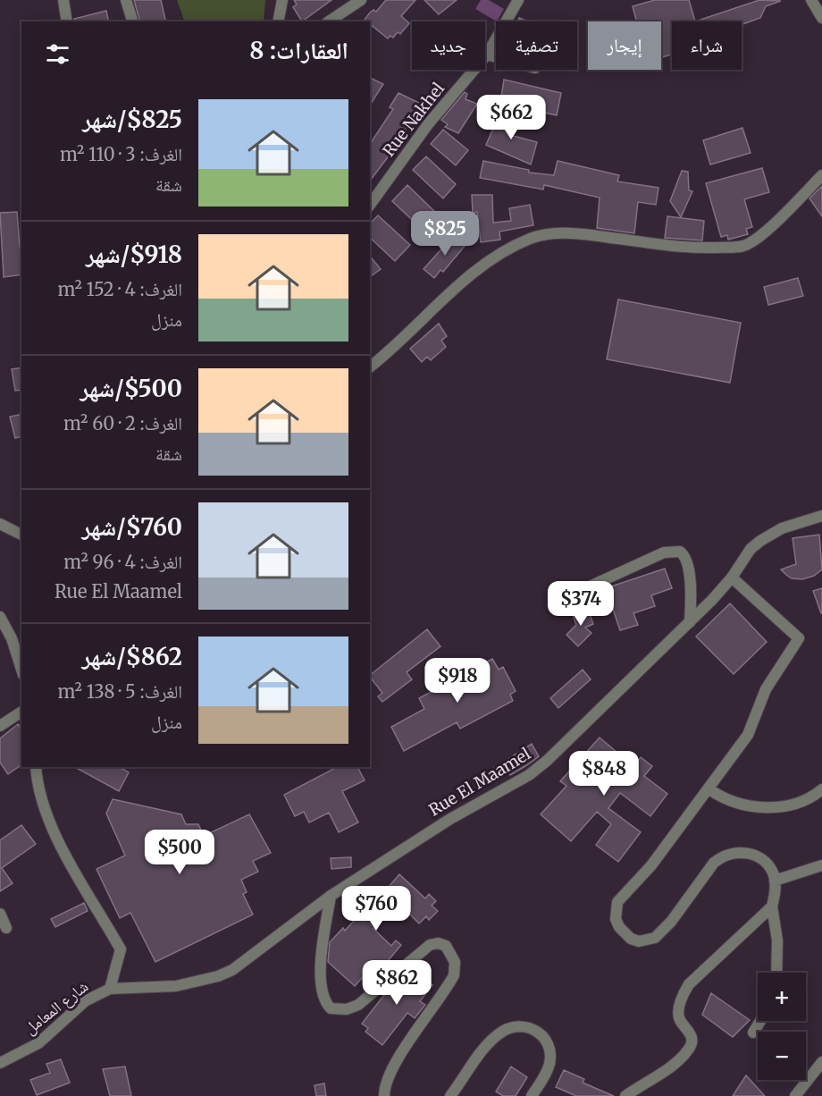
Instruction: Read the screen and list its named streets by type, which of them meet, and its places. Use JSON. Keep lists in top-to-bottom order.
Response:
{
  "streets": {
    "street": ["Rue Nakhel", "Rue El Maamel", "شارع المعامل"]
  },
  "crossings": [
    ["Rue El Maamel", "شارع المعامل"]
  ],
  "page": {
    "chip": [
      "شراء",
      "إيجار",
      "تصفية",
      "جديد"
    ],
    "heading": "العقارات: 8",
    "list": [
      {
        "name": "$825/شهر",
        "note": "الغرف: 3 · 110 m² · شقة"
      },
      {
        "name": "$918/شهر",
        "note": "الغرف: 4 · 152 m² · منزل"
      },
      {
        "name": "$500/شهر",
        "note": "الغرف: 2 · 60 m² · شقة"
      },
      {
        "name": "$760/شهر",
        "note": "الغرف: 4 · 96 m² · Rue El Maamel"
      },
      {
        "name": "$862/شهر",
        "note": "الغرف: 5 · 138 m² · منزل"
      }
    ],
    "price": [
      "$662",
      "$825",
      "$374",
      "$918",
      "$848",
      "$500",
      "$760",
      "$862"
    ],
    "map_buttons": ["+", "−"]
  }
}
